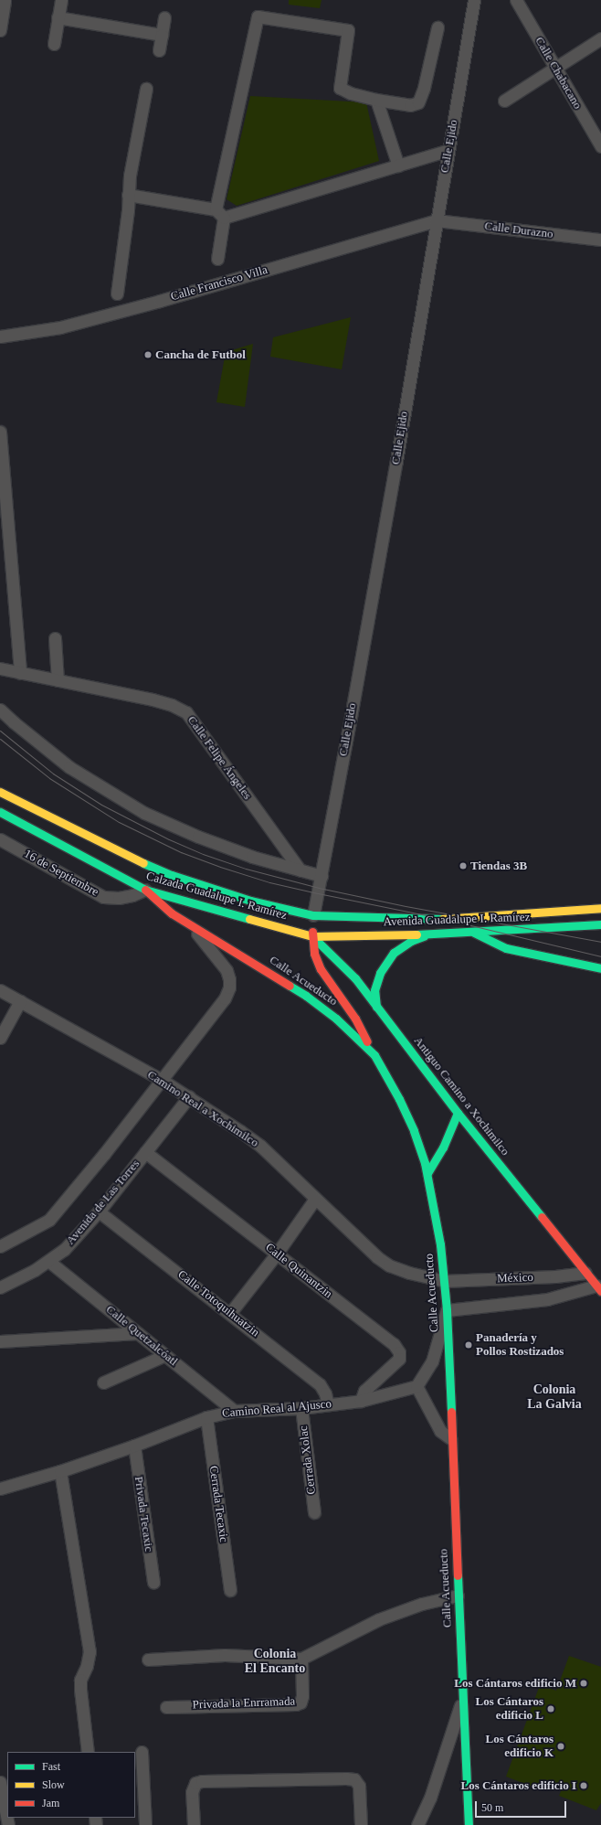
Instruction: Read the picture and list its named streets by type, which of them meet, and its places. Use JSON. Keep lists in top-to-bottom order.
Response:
{
  "streets": {
    "main road": [
      "Calzada Guadalupe I. Ramírez",
      "Avenida Guadalupe I. Ramírez",
      "Calle Acueducto",
      "Antiguo Camino a Xochimilco"
    ],
    "street": [
      "Calle Chabacano",
      "Calle Ejido",
      "Calle Durazno",
      "Calle Francisco Villa",
      "Calle Felipe Ángeles",
      "16 de Septiembre",
      "Camino Real a Xochimilco",
      "Avenida de Las Torres",
      "Calle Quinantzin",
      "México",
      "Calle Totoquihuatzin",
      "Calle Quetzalcóatl",
      "Camino Real al Ajusco",
      "Cerrada Xolac",
      "Cerrada Tecaxic",
      "Privada Tecaxic",
      "Privada la Enrramada"
    ]
  },
  "crossings": [
    ["Calle Ejido", "Calle Durazno"],
    ["Calle Ejido", "Calle Francisco Villa"],
    ["Calle Ejido", "Calzada Guadalupe I. Ramírez"],
    ["Calle Ejido", "Avenida Guadalupe I. Ramírez"],
    ["Calle Durazno", "Calle Francisco Villa"],
    ["16 de Septiembre", "Calzada Guadalupe I. Ramírez"],
    ["16 de Septiembre", "Calle Acueducto"],
    ["Calzada Guadalupe I. Ramírez", "Avenida Guadalupe I. Ramírez"],
    ["Calzada Guadalupe I. Ramírez", "Calle Acueducto"],
    ["Calzada Guadalupe I. Ramírez", "Antiguo Camino a Xochimilco"],
    ["Avenida Guadalupe I. Ramírez", "Antiguo Camino a Xochimilco"],
    ["Calle Acueducto", "Camino Real a Xochimilco"],
    ["Calle Acueducto", "México"],
    ["Antiguo Camino a Xochimilco", "México"],
    ["Camino Real a Xochimilco", "Avenida de Las Torres"],
    ["Camino Real a Xochimilco", "México"],
    ["Avenida de Las Torres", "Calle Quinantzin"],
    ["Avenida de Las Torres", "Calle Totoquihuatzin"],
    ["Avenida de Las Torres", "Calle Quetzalcóatl"],
    ["Calle Quinantzin", "Camino Real al Ajusco"],
    ["Calle Totoquihuatzin", "Camino Real al Ajusco"],
    ["Calle Quetzalcóatl", "Camino Real al Ajusco"],
    ["Camino Real al Ajusco", "Cerrada Xolac"],
    ["Camino Real al Ajusco", "Cerrada Tecaxic"],
    ["Camino Real al Ajusco", "Privada Tecaxic"]
  ],
  "districts": ["Colonia La Galvia", "Colonia El Encanto"],
  "places": [
    "Cancha de Futbol",
    "Tiendas 3B",
    "Panadería y Pollos Rostizados",
    "Los Cántaros edificio M",
    "Los Cántaros edificio L",
    "Los Cántaros edificio K",
    "Los Cántaros edificio I"
  ],
  "legend": ["Fast", "Slow", "Jam"],
  "scale_bar": "50 m"
}
